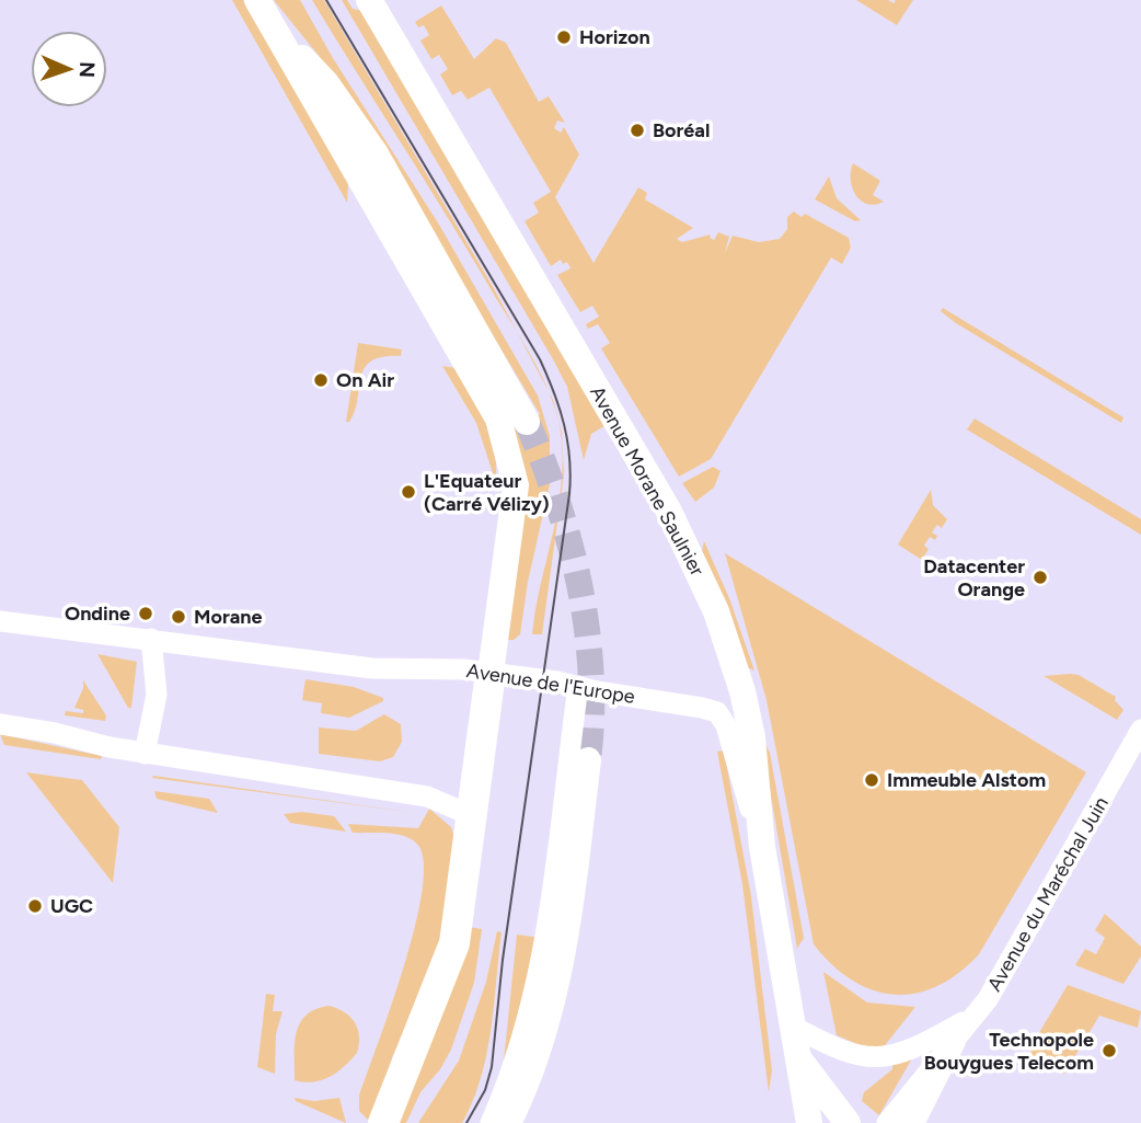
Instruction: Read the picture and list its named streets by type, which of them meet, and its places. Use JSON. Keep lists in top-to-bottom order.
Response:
{
  "streets": {
    "main road": ["Avenue Morane Saulnier"],
    "street": ["Avenue de l'Europe", "Avenue du Maréchal Juin"]
  },
  "crossings": [
    ["Avenue Morane Saulnier", "Avenue de l'Europe"]
  ],
  "places": [
    "Horizon",
    "Boréal",
    "On Air",
    "L'Equateur (Carré Vélizy)",
    "Datacenter Orange",
    "Ondine",
    "Morane",
    "Immeuble Alstom",
    "UGC",
    "Technopole Bouygues Telecom"
  ],
  "north": "right"
}
